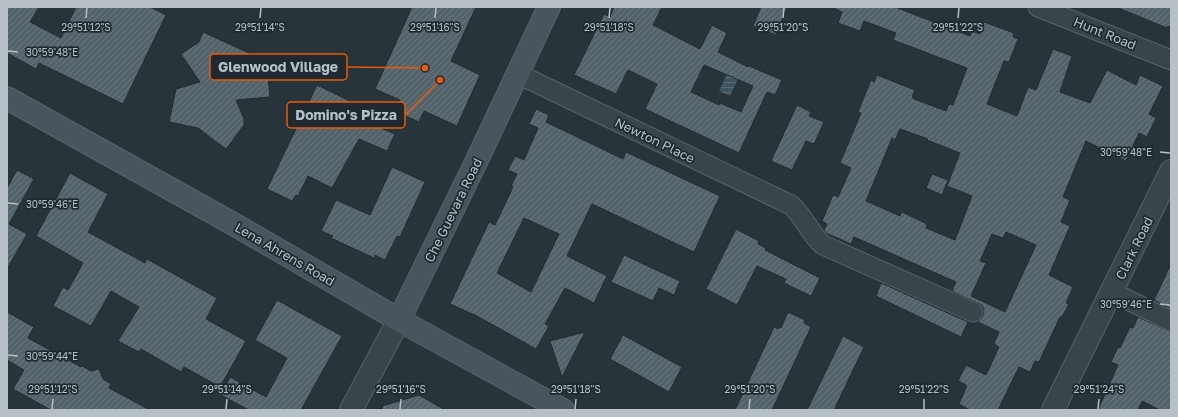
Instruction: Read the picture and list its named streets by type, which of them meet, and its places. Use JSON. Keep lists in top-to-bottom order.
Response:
{
  "streets": {
    "main road": ["Che Guevara Road", "Lena Ahrens Road"],
    "street": ["Hunt Road", "Newton Place", "Clark Road"]
  },
  "crossings": [
    ["Newton Place", "Che Guevara Road"],
    ["Che Guevara Road", "Lena Ahrens Road"]
  ],
  "places": ["Glenwood Village", "Domino's Pizza"],
  "coordinates": [
    "29°51'12\"S",
    "29°51'14\"S",
    "29°51'16\"S",
    "29°51'18\"S",
    "29°51'20\"S",
    "29°51'22\"S",
    "30°59'48\"E",
    "30°59'46\"E",
    "30°59'44\"E",
    "29°51'24\"S"
  ]
}
